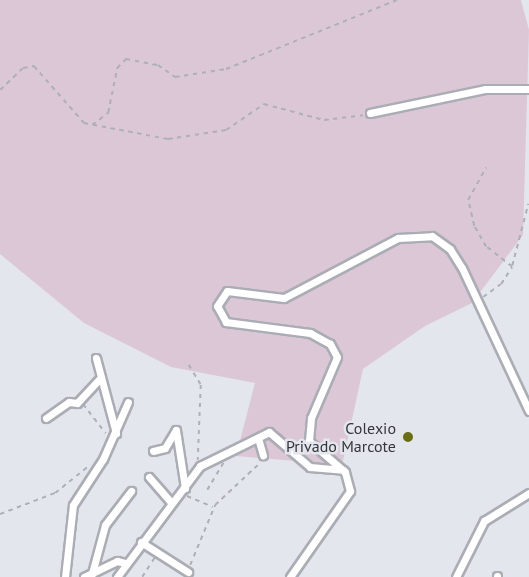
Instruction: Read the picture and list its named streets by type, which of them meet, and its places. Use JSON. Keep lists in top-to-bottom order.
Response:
{
  "places": ["Colexio Privado Marcote"]
}
